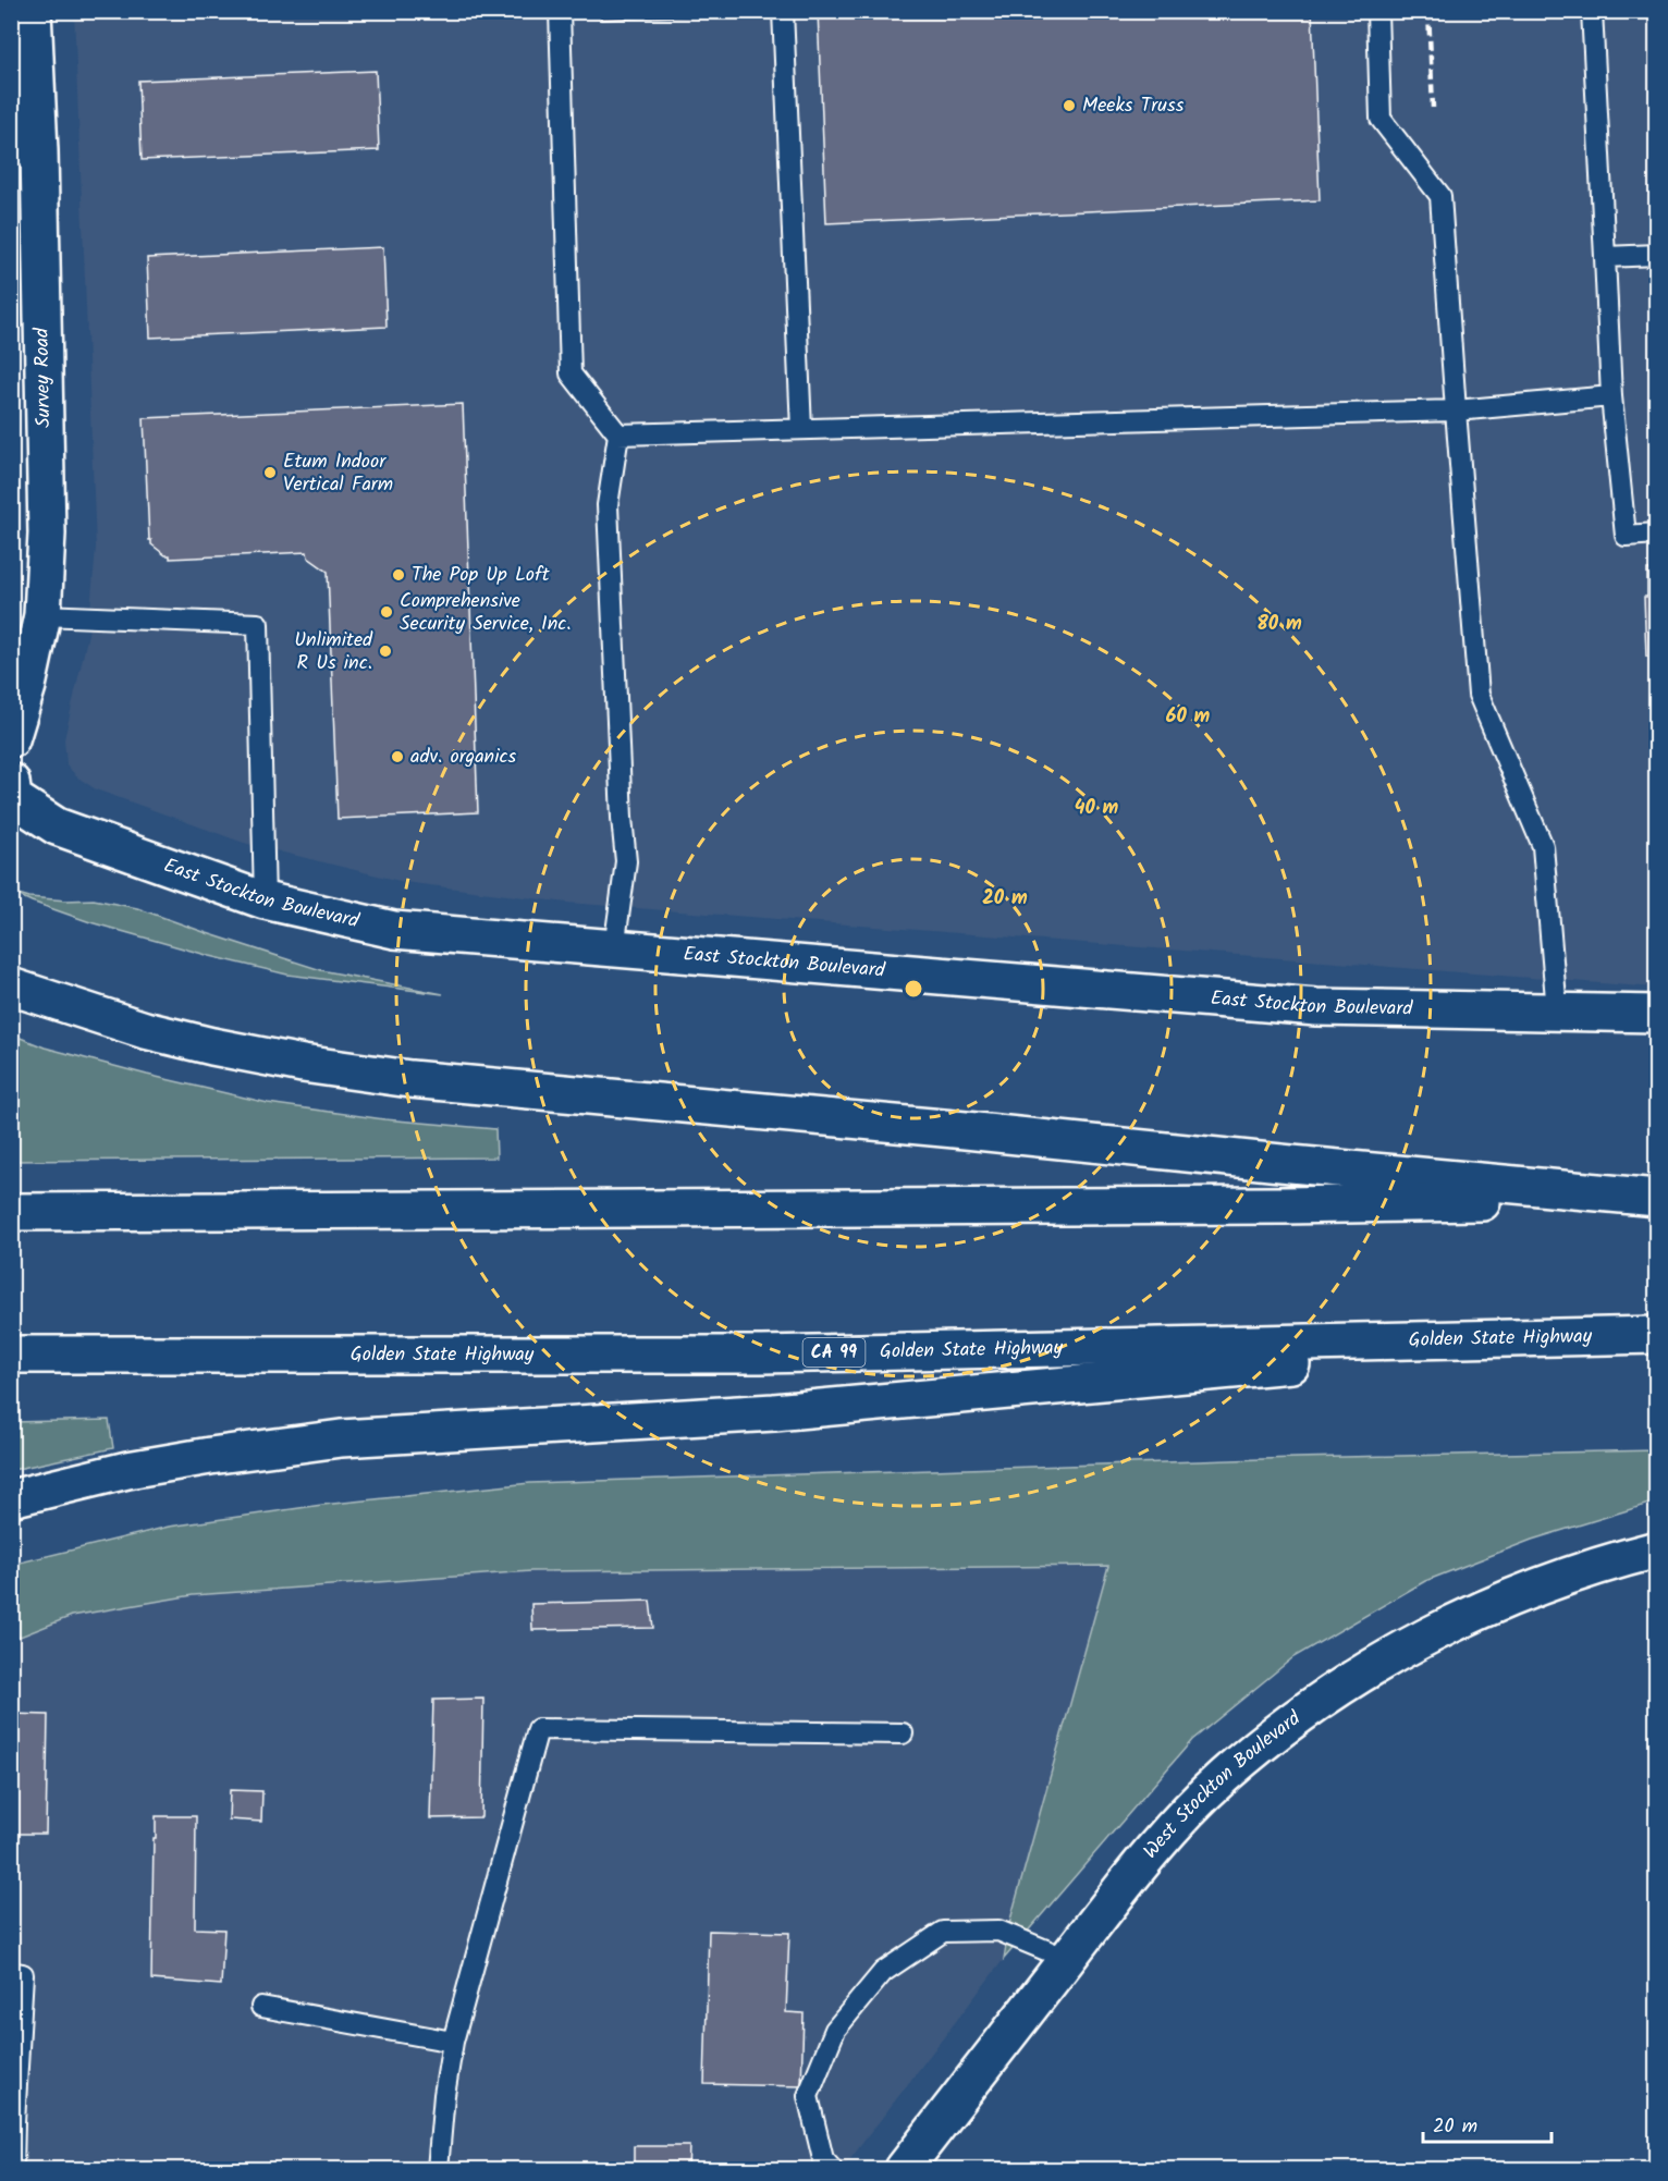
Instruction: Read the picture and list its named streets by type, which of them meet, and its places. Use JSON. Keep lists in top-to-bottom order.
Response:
{
  "streets": {
    "main road": [
      "Survey Road",
      "East Stockton Boulevard",
      "Golden State Highway",
      "CA 99",
      "West Stockton Boulevard"
    ]
  },
  "places": [
    "Meeks Truss",
    "Etum Indoor Vertical Farm",
    "The Pop Up Loft",
    "Comprehensive Security Service, Inc.",
    "Unlimited R Us inc.",
    "adv. organics"
  ],
  "scale_bar": "20 m",
  "rings": [
    "80 m",
    "60 m",
    "40 m",
    "20 m"
  ]
}
